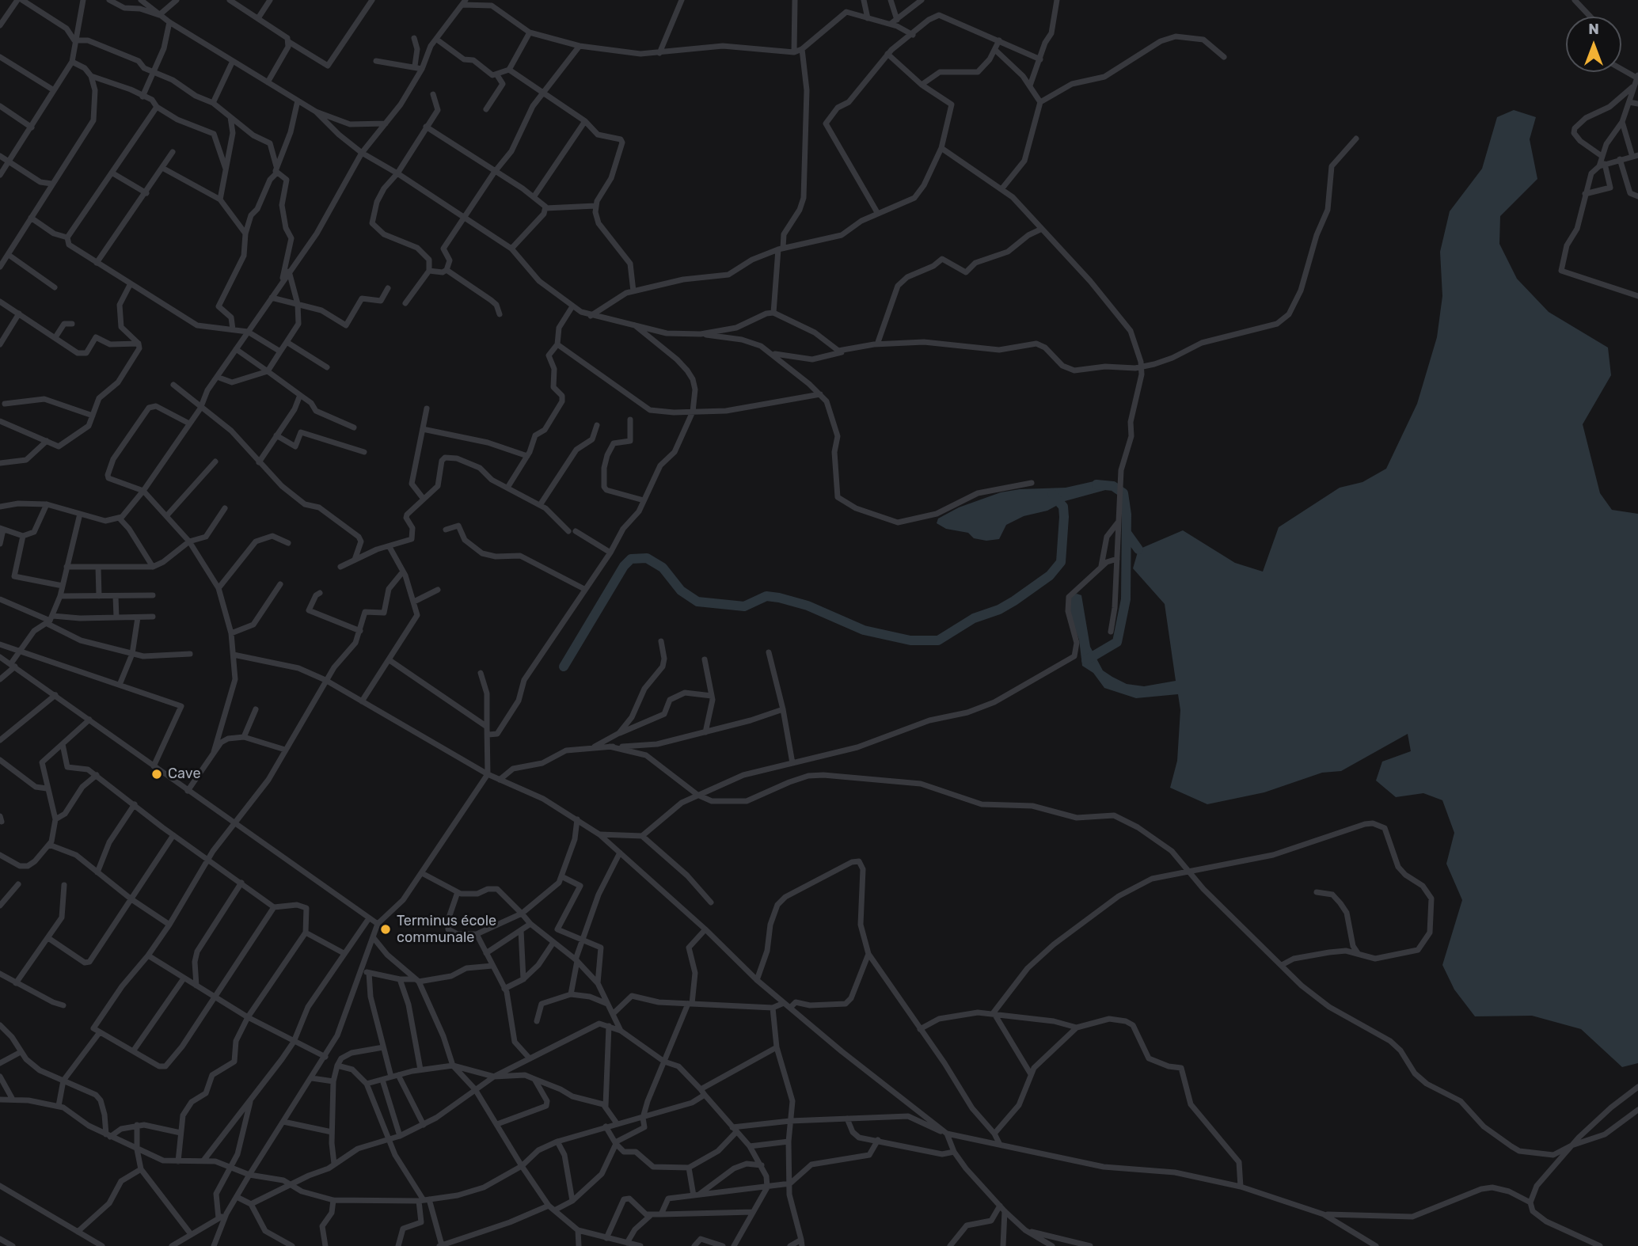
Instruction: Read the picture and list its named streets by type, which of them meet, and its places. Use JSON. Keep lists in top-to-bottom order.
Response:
{
  "places": ["Cave", "Terminus école communale"],
  "north": "top"
}
